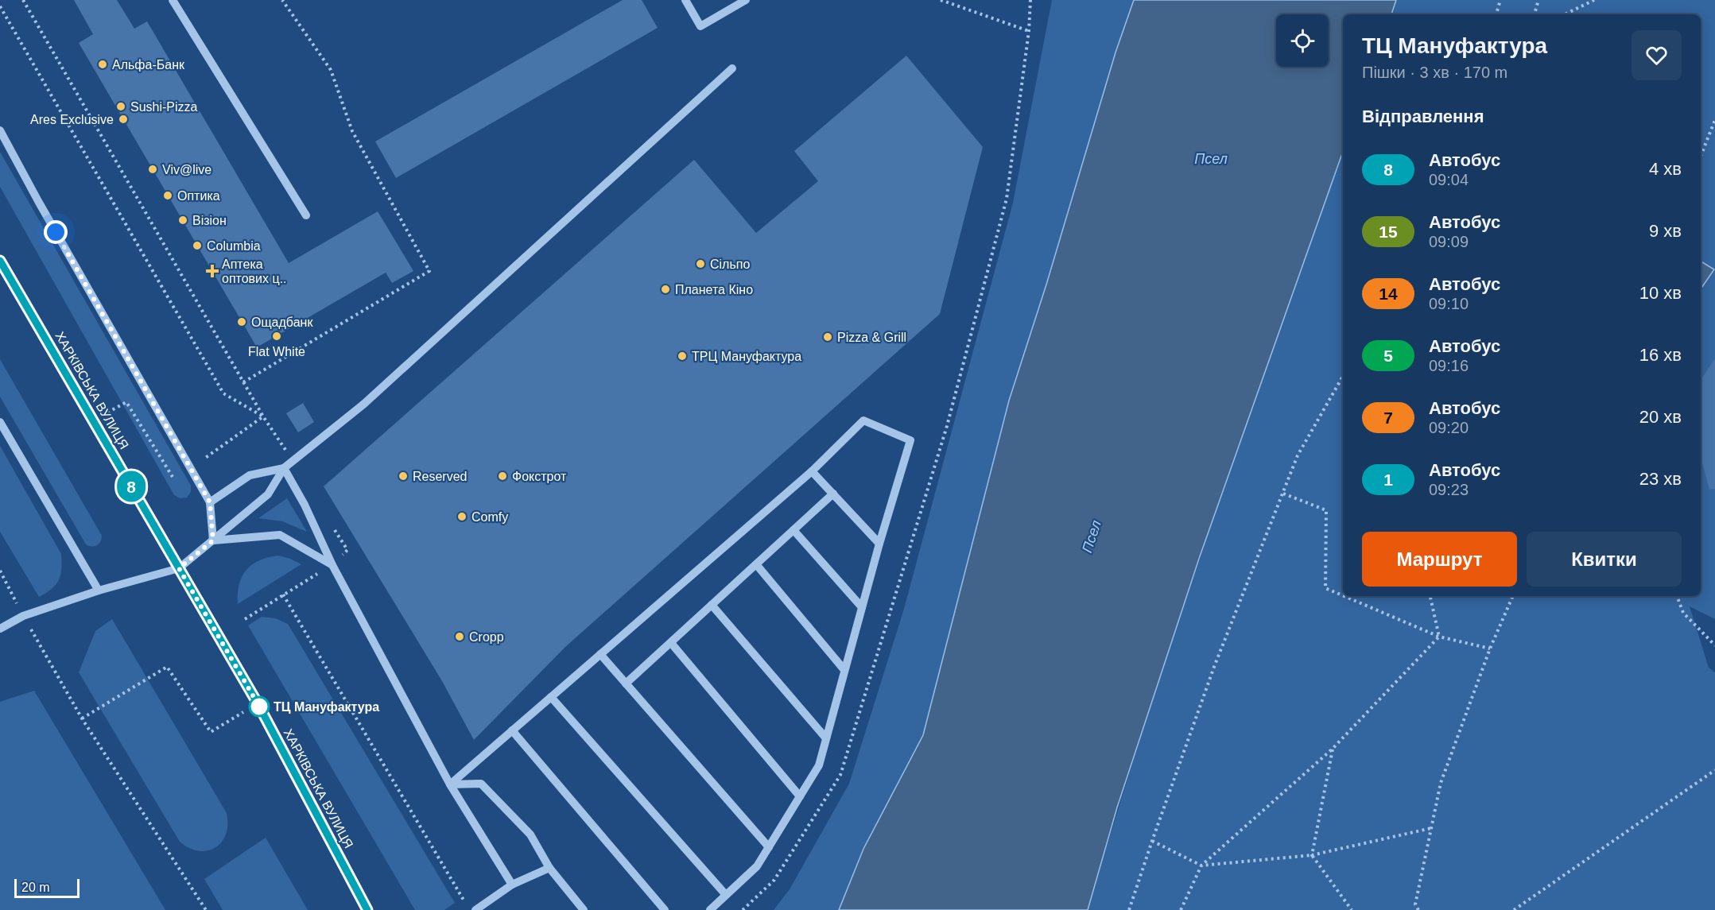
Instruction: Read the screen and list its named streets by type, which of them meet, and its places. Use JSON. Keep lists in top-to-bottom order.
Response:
{
  "streets": {
    "main road": ["ХАРКІВСЬКА ВУЛИЦЯ"]
  },
  "water": ["Псел"],
  "places": {
    "other": [
      "Альфа-Банк",
      "Sushi-Pizza",
      "Ares Exclusive",
      "Viv@live",
      "Оптика",
      "Візіон",
      "Columbia",
      "Сільпо",
      "Планета Кіно",
      "Ощадбанк",
      "Flat White",
      "Pizza & Grill",
      "ТРЦ Мануфактура",
      "Reserved",
      "Фокстрот",
      "Comfy",
      "Cropp",
      "ТЦ Мануфактура"
    ],
    "health": ["Аптека оптових ц.."]
  },
  "lines": ["bus line 8"],
  "scale_bar": "20 m",
  "page": {
    "on_map": "8",
    "heading": [
      ["ТЦ Мануфактура", "Пішки · 3 хв · 170 m"],
      "Відправлення"
    ],
    "list": [
      {
        "mark": "8",
        "name": "Автобус",
        "note": "09:04",
        "value": "4 хв"
      },
      {
        "mark": "15",
        "name": "Автобус",
        "note": "09:09",
        "value": "9 хв"
      },
      {
        "mark": "14",
        "name": "Автобус",
        "note": "09:10",
        "value": "10 хв"
      },
      {
        "mark": "5",
        "name": "Автобус",
        "note": "09:16",
        "value": "16 хв"
      },
      {
        "mark": "7",
        "name": "Автобус",
        "note": "09:20",
        "value": "20 хв"
      },
      {
        "mark": "1",
        "name": "Автобус",
        "note": "09:23",
        "value": "23 хв"
      }
    ],
    "buttons": ["Маршрут", "Квитки"],
    "scale": "20 m"
  }
}
